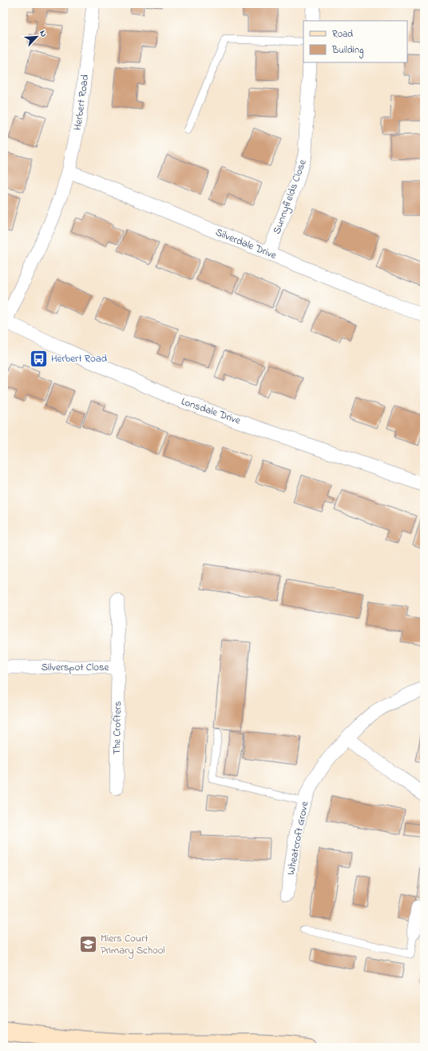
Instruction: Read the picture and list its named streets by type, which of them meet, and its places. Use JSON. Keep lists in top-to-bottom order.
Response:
{
  "streets": {
    "street": [
      "Herbert Road",
      "Sunnyfields Close",
      "Silverdale Drive",
      "Lonsdale Drive",
      "Silverspot Close",
      "The Crofters",
      "Wheatcroft Grove"
    ]
  },
  "crossings": [
    ["Herbert Road", "Silverdale Drive"],
    ["Herbert Road", "Lonsdale Drive"],
    ["Sunnyfields Close", "Silverdale Drive"],
    ["Silverspot Close", "The Crofters"]
  ],
  "places": {
    "bus stop": ["Herbert Road"],
    "school or university": ["Miers Court Primary School"]
  },
  "legend": ["Road", "Building"],
  "north": "top right"
}
